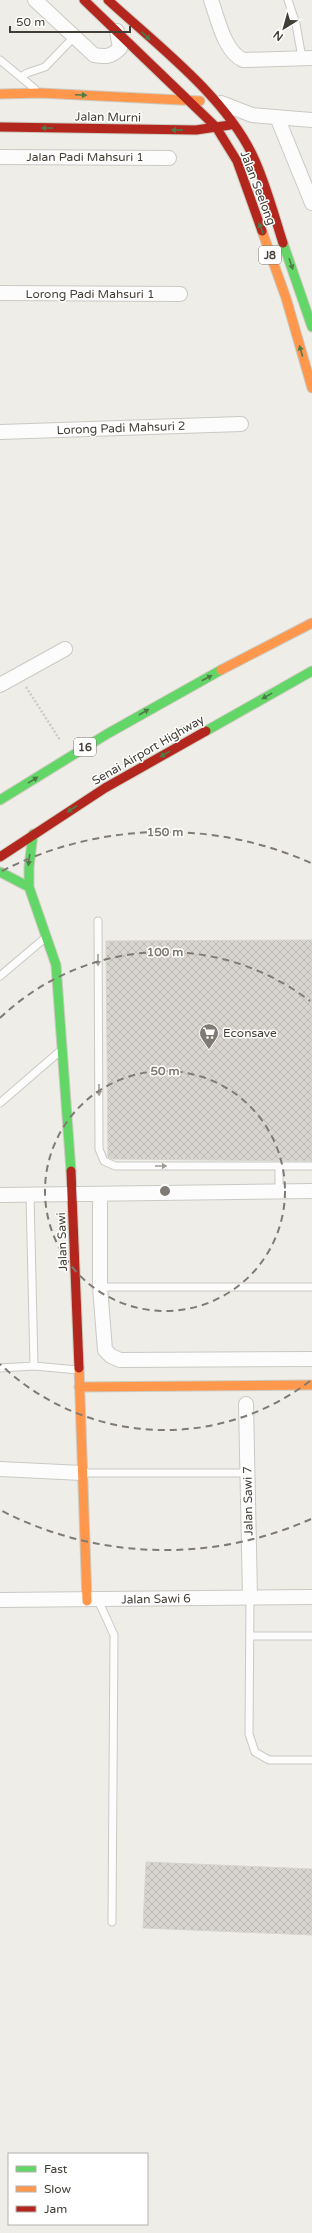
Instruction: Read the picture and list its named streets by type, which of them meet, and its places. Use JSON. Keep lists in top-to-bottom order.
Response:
{
  "streets": {
    "main road": [
      "Jalan Murni",
      "Jalan Seelong",
      "J8",
      "16",
      "Senai Airport Highway",
      "Jalan Sawi"
    ],
    "street": [
      "Jalan Padi Mahsuri 1",
      "Lorong Padi Mahsuri 1",
      "Lorong Padi Mahsuri 2",
      "Jalan Sawi 7",
      "Jalan Sawi 6"
    ]
  },
  "crossings": [
    ["Jalan Murni", "Jalan Seelong"],
    ["Senai Airport Highway", "Jalan Sawi"],
    ["Jalan Sawi", "Jalan Sawi 6"],
    ["Jalan Sawi 7", "Jalan Sawi 6"]
  ],
  "places": {
    "supermarket": ["Econsave"]
  },
  "legend": ["Fast", "Slow", "Jam"],
  "scale_bar": "50 m",
  "north": "bottom left",
  "rings": ["150 m", "100 m", "50 m"]
}
